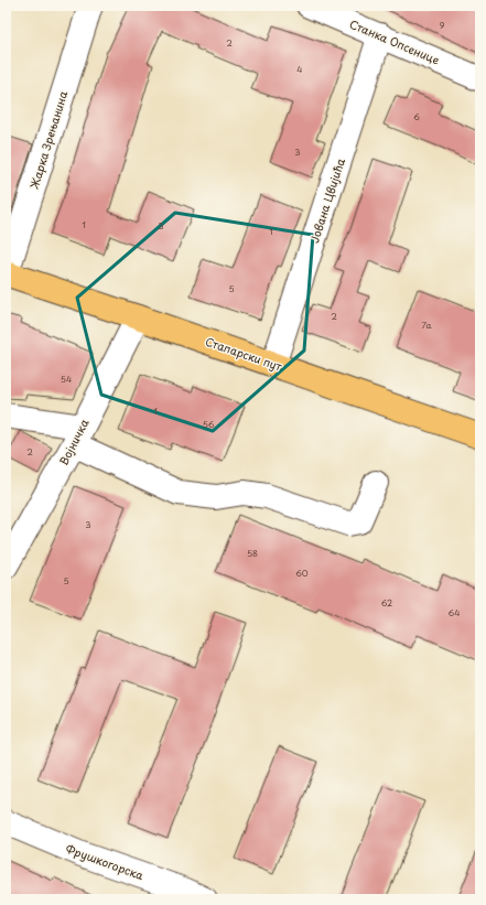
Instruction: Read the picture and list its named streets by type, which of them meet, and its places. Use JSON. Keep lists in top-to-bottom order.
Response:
{
  "streets": {
    "main road": ["Стапарски пут"],
    "street": [
      "Станка Опсенице",
      "Жарка Зрењанина",
      "Јована Цвијића",
      "Војничка",
      "Фрушкогорска"
    ]
  },
  "crossings": [
    ["Станка Опсенице", "Јована Цвијића"],
    ["Жарка Зрењанина", "Стапарски пут"],
    ["Јована Цвијића", "Стапарски пут"],
    ["Стапарски пут", "Војничка"]
  ],
  "house_numbers": [
    "9",
    "2",
    "4",
    "6",
    "3",
    "1",
    "3",
    "1",
    "5",
    "2",
    "7a",
    "54",
    "1",
    "56",
    "2",
    "3",
    "58",
    "60",
    "5",
    "62",
    "64"
  ]
}
